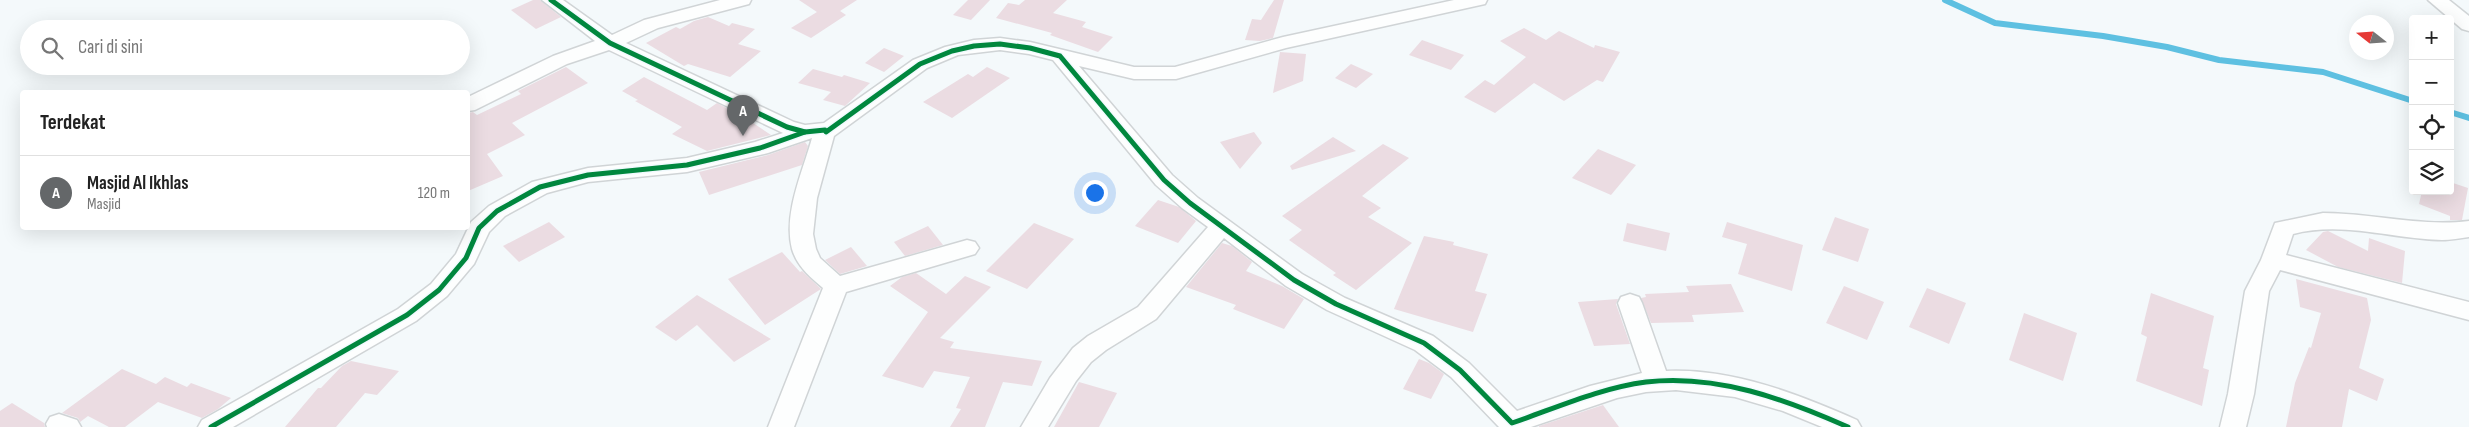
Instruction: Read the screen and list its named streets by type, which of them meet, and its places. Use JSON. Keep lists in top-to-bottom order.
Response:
{
  "north": "left",
  "page": {
    "map_buttons": ["+", "−"],
    "search": "Cari di sini",
    "heading": "Terdekat",
    "pins": "A",
    "list": [
      {
        "mark": "A",
        "name": "Masjid Al Ikhlas",
        "note": "Masjid",
        "value": "120 m"
      }
    ]
  }
}
